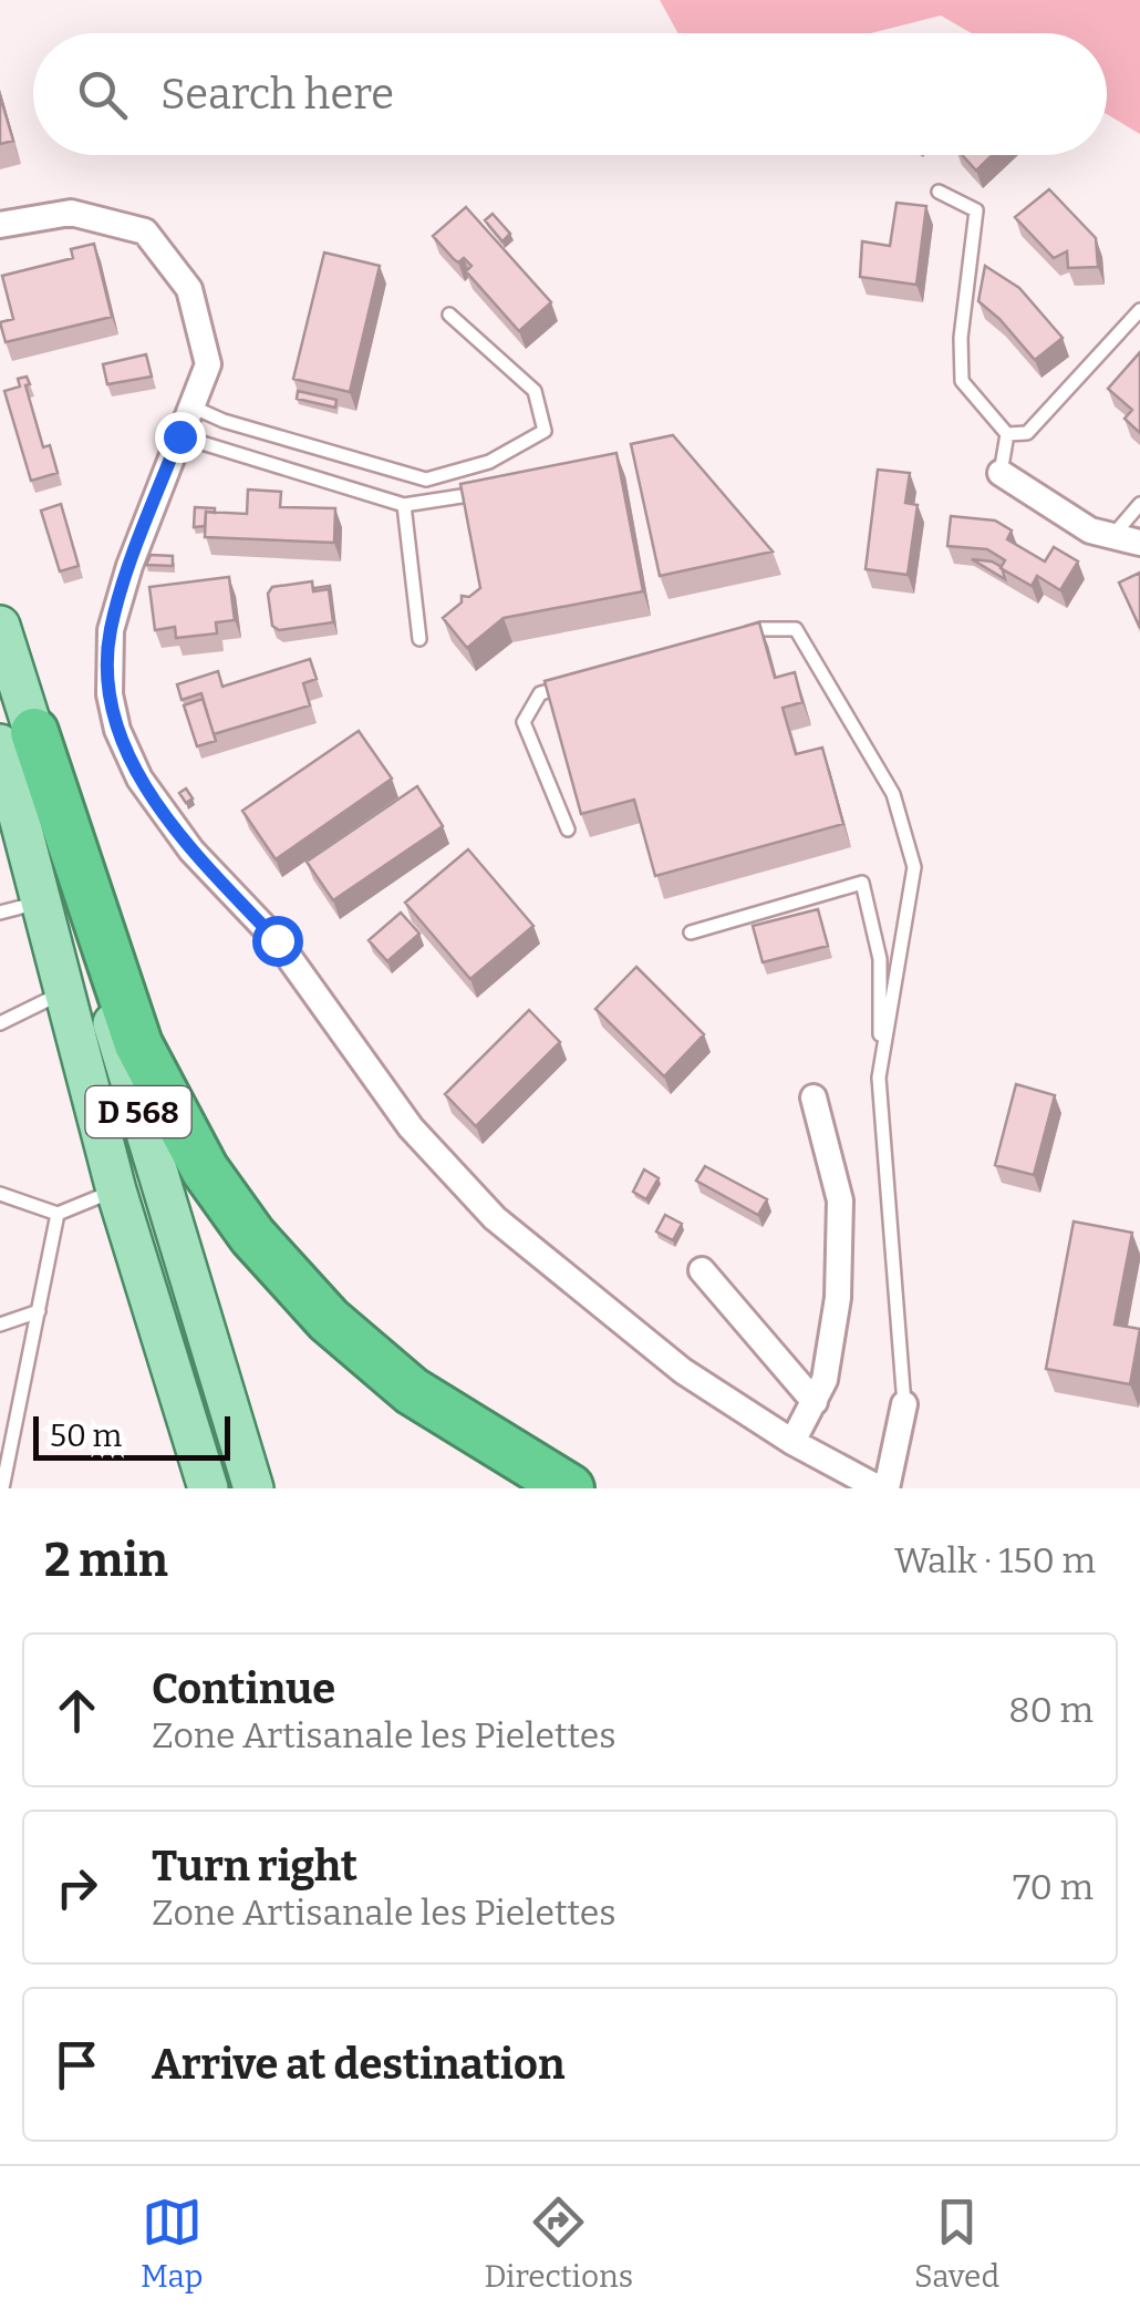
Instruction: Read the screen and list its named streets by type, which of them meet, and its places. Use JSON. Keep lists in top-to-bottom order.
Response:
{
  "streets": {
    "main road": ["D 568"]
  },
  "scale_bar": "50 m",
  "page": {
    "search": "Search here",
    "scale": "50 m",
    "heading": ["2 min", "Walk · 150 m"],
    "list": [
      ["Continue", "Zone Artisanale les Pielettes", "80 m"],
      ["Turn right", "Zone Artisanale les Pielettes", "70 m"],
      "Arrive at destination"
    ],
    "nav": ["Map", "Directions", "Saved"]
  }
}
